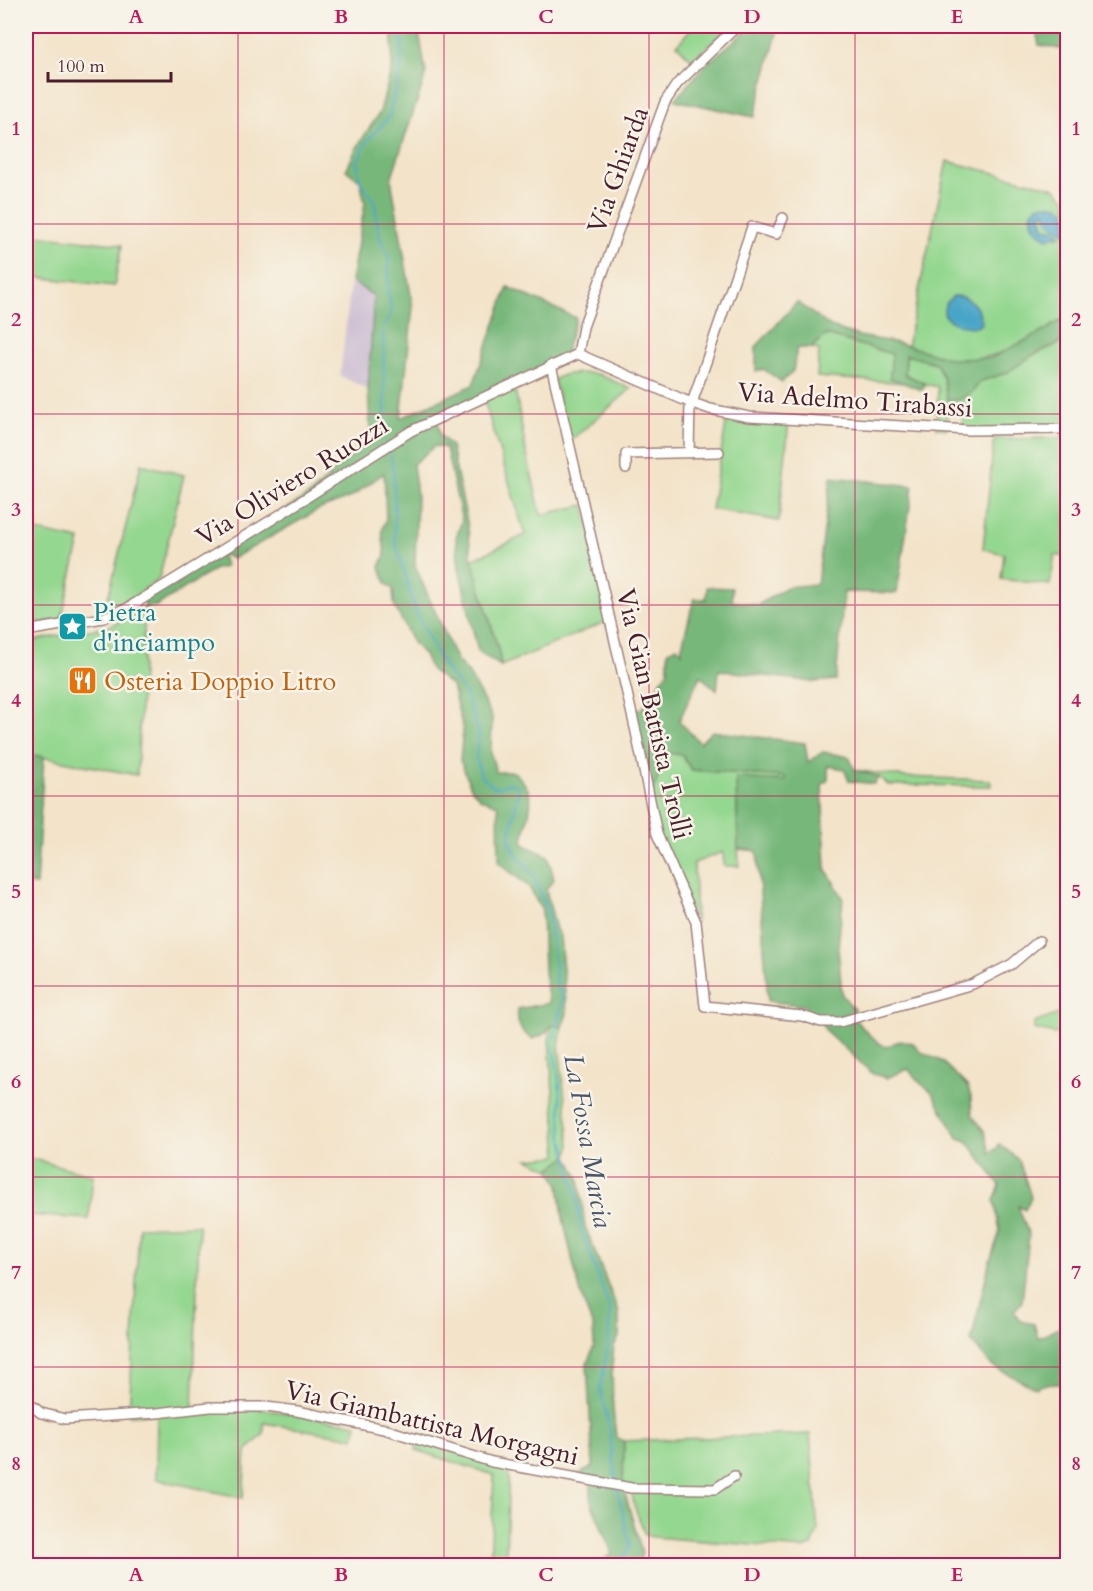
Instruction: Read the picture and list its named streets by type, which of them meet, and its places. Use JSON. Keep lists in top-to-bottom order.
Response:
{
  "streets": {
    "street": [
      "Via Ghiarda",
      "Via Adelmo Tirabassi",
      "Via Oliviero Ruozzi",
      "Via Gian Battista Trolli",
      "Via Giambattista Morgagni"
    ]
  },
  "crossings": [
    ["Via Ghiarda", "Via Adelmo Tirabassi"],
    ["Via Ghiarda", "Via Oliviero Ruozzi"],
    ["Via Adelmo Tirabassi", "Via Oliviero Ruozzi"],
    ["Via Oliviero Ruozzi", "Via Gian Battista Trolli"]
  ],
  "water": ["La Fossa Marcia"],
  "places": {
    "place": ["Pietra d'inciampo"],
    "restaurant": ["Osteria Doppio Litro"]
  },
  "scale_bar": "100 m",
  "grid": {
    "columns": [
      "A",
      "B",
      "C",
      "D",
      "E"
    ],
    "rows": [
      "1",
      "2",
      "3",
      "4",
      "5",
      "6",
      "7",
      "8"
    ]
  }
}
